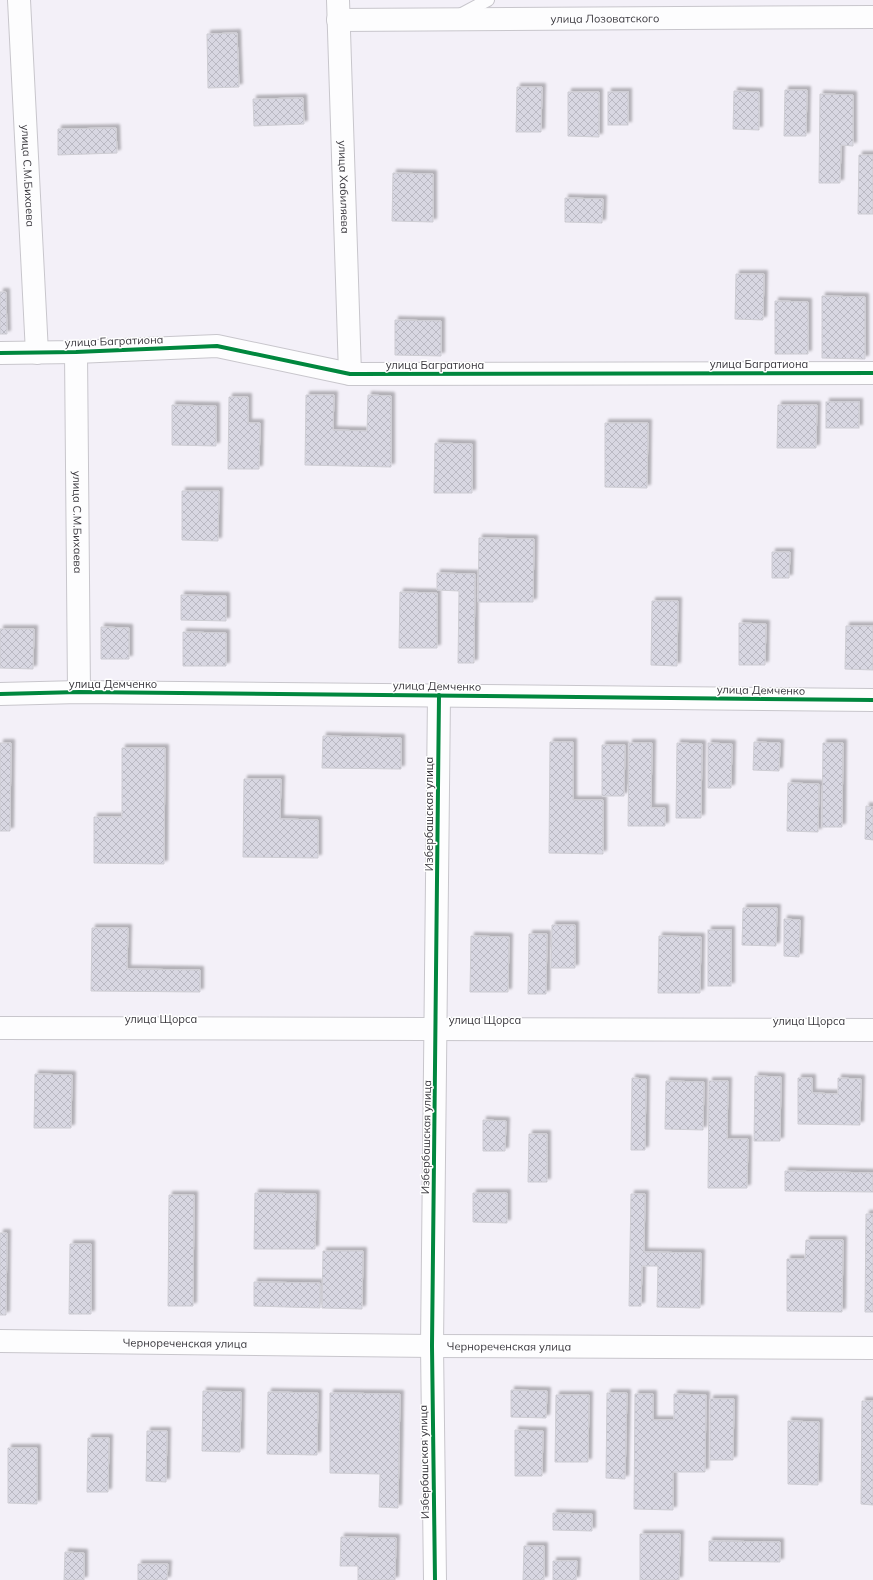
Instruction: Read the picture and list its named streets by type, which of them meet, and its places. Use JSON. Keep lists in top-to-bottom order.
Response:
{
  "streets": {
    "street": [
      "улица Лозоватского",
      "улица С.М.Бихаева",
      "улица Хабиляева",
      "улица Багратиона",
      "улица Демченко",
      "Избербашская улица",
      "улица Щорса",
      "Чернореченская улица"
    ]
  },
  "crossings": [
    ["улица Лозоватского", "улица Хабиляева"],
    ["улица С.М.Бихаева", "улица Багратиона"],
    ["улица С.М.Бихаева", "улица Демченко"],
    ["улица Хабиляева", "улица Багратиона"],
    ["улица Демченко", "Избербашская улица"],
    ["Избербашская улица", "улица Щорса"],
    ["Избербашская улица", "Чернореченская улица"]
  ]
}
